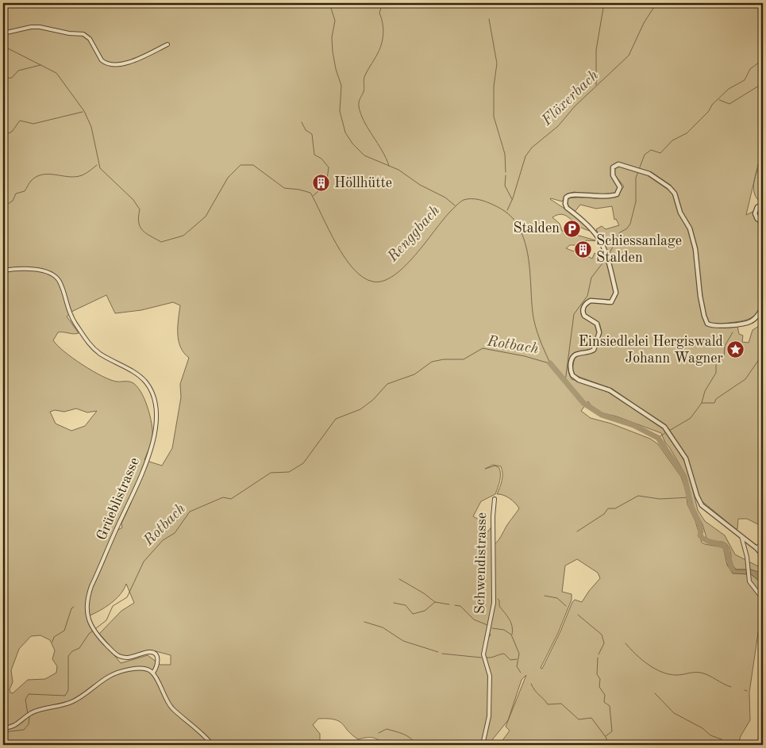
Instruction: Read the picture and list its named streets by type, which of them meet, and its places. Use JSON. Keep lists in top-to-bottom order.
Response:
{
  "streets": {
    "street": ["Grüeblistrasse", "Schwendistrasse"]
  },
  "water": ["Flöxerbach", "Renggbach", "Rotbach"],
  "places": {
    "building": ["Höllhütte", "Schiessanlage Stalden"],
    "parking": ["Stalden"],
    "place": ["Einsiedlelei Hergiswald Johann Wagner"]
  }
}
